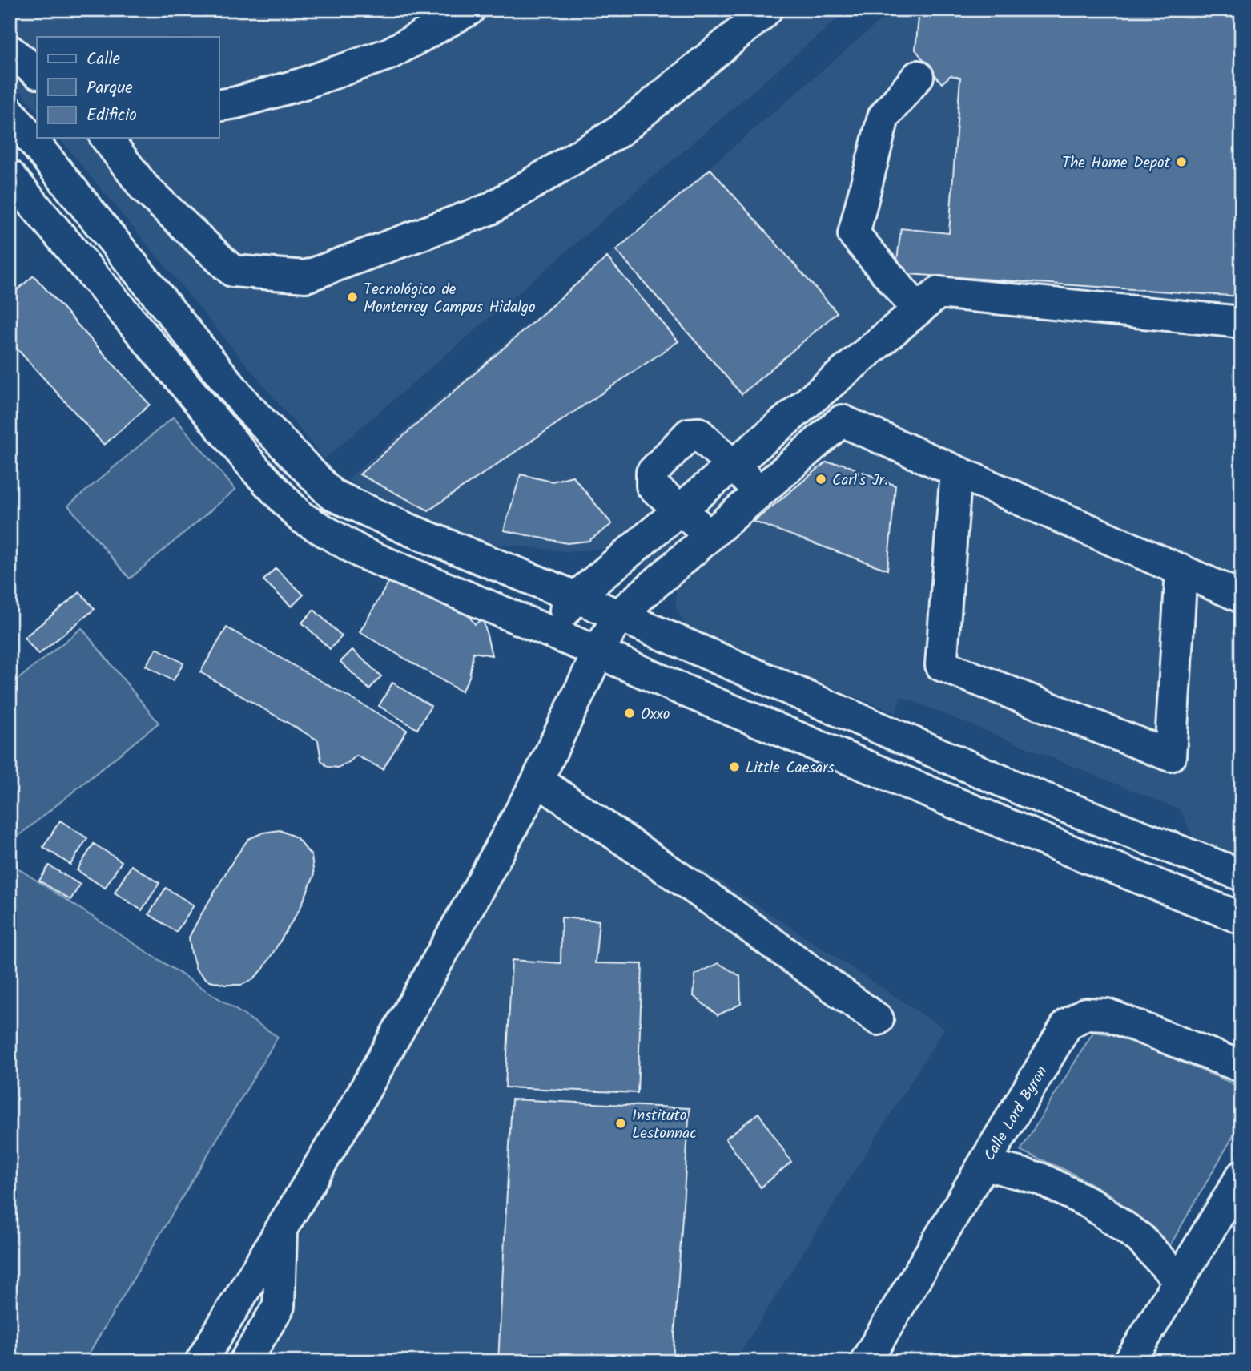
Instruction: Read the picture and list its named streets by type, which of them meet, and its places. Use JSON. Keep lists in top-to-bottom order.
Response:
{
  "streets": {
    "street": ["Calle Lord Byron"]
  },
  "places": [
    "The Home Depot",
    "Tecnológico de Monterrey Campus Hidalgo",
    "Carl's Jr.",
    "Oxxo",
    "Little Caesars",
    "Instituto Lestonnac"
  ],
  "legend": ["Calle", "Parque", "Edificio"]
}
